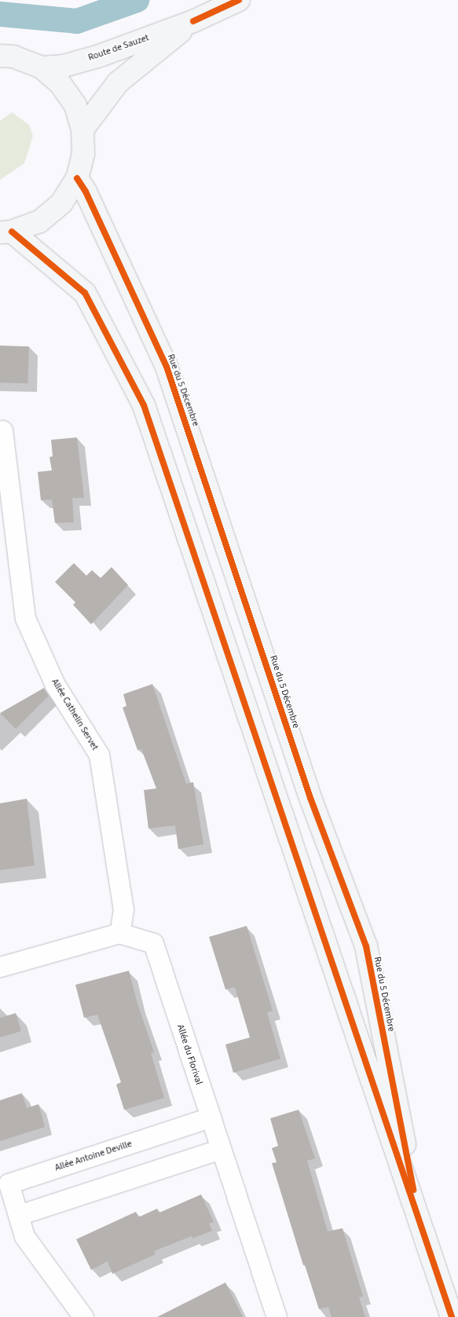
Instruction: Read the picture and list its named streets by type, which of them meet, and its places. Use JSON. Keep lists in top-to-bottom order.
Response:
{
  "streets": {
    "main road": ["Route de Sauzet", "Rue du 5 Décembre"],
    "street": ["Allée Cathelin Servet", "Allée du Florival", "Allée Antoine Deville"]
  },
  "crossings": [
    ["Allée Cathelin Servet", "Allée du Florival"],
    ["Allée du Florival", "Allée Antoine Deville"]
  ]
}
